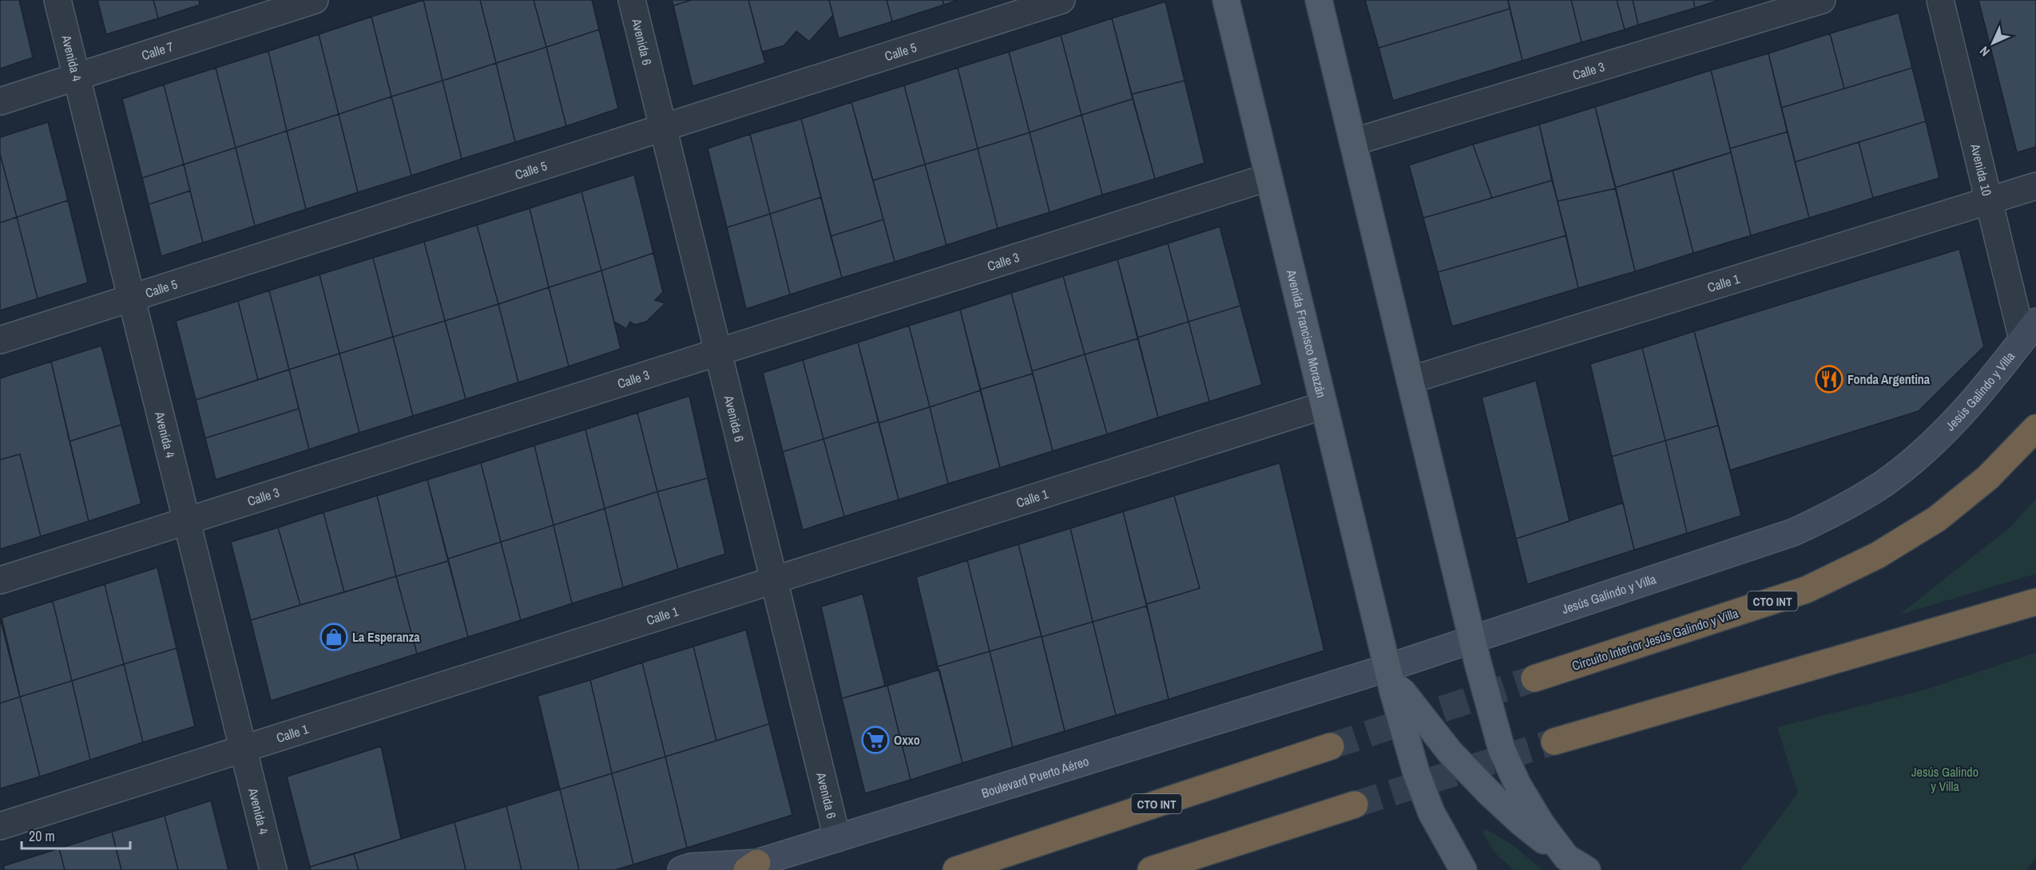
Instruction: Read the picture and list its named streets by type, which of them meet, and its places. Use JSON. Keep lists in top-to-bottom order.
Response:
{
  "streets": {
    "highway": ["CTO INT", "Circuito Interior Jesús Galindo y Villa"],
    "main road": ["Avenida Francisco Morazán", "Jesús Galindo y Villa", "Boulevard Puerto Aéreo"],
    "street": [
      "Avenida 6",
      "Calle 7",
      "Calle 5",
      "Avenida 4",
      "Calle 3",
      "Avenida 10",
      "Calle 1"
    ]
  },
  "crossings": [
    ["Avenida 6", "Calle 5"],
    ["Avenida 6", "Calle 3"],
    ["Avenida 6", "Calle 1"],
    ["Avenida 6", "Boulevard Puerto Aéreo"],
    ["Calle 7", "Avenida 4"],
    ["Calle 5", "Avenida 4"],
    ["Avenida 4", "Calle 3"],
    ["Avenida 4", "Calle 1"],
    ["Calle 3", "Avenida Francisco Morazán"],
    ["Avenida 10", "Calle 1"],
    ["Avenida 10", "Jesús Galindo y Villa"],
    ["Calle 1", "Avenida Francisco Morazán"],
    ["Avenida Francisco Morazán", "Jesús Galindo y Villa"],
    ["Avenida Francisco Morazán", "Boulevard Puerto Aéreo"],
    ["Jesús Galindo y Villa", "Boulevard Puerto Aéreo"]
  ],
  "parks": ["Jesús Galindo y Villa"],
  "places": {
    "restaurant": ["Fonda Argentina"],
    "shop": ["La Esperanza"],
    "supermarket": ["Oxxo"]
  },
  "scale_bar": "20 m",
  "north": "bottom left"
}
